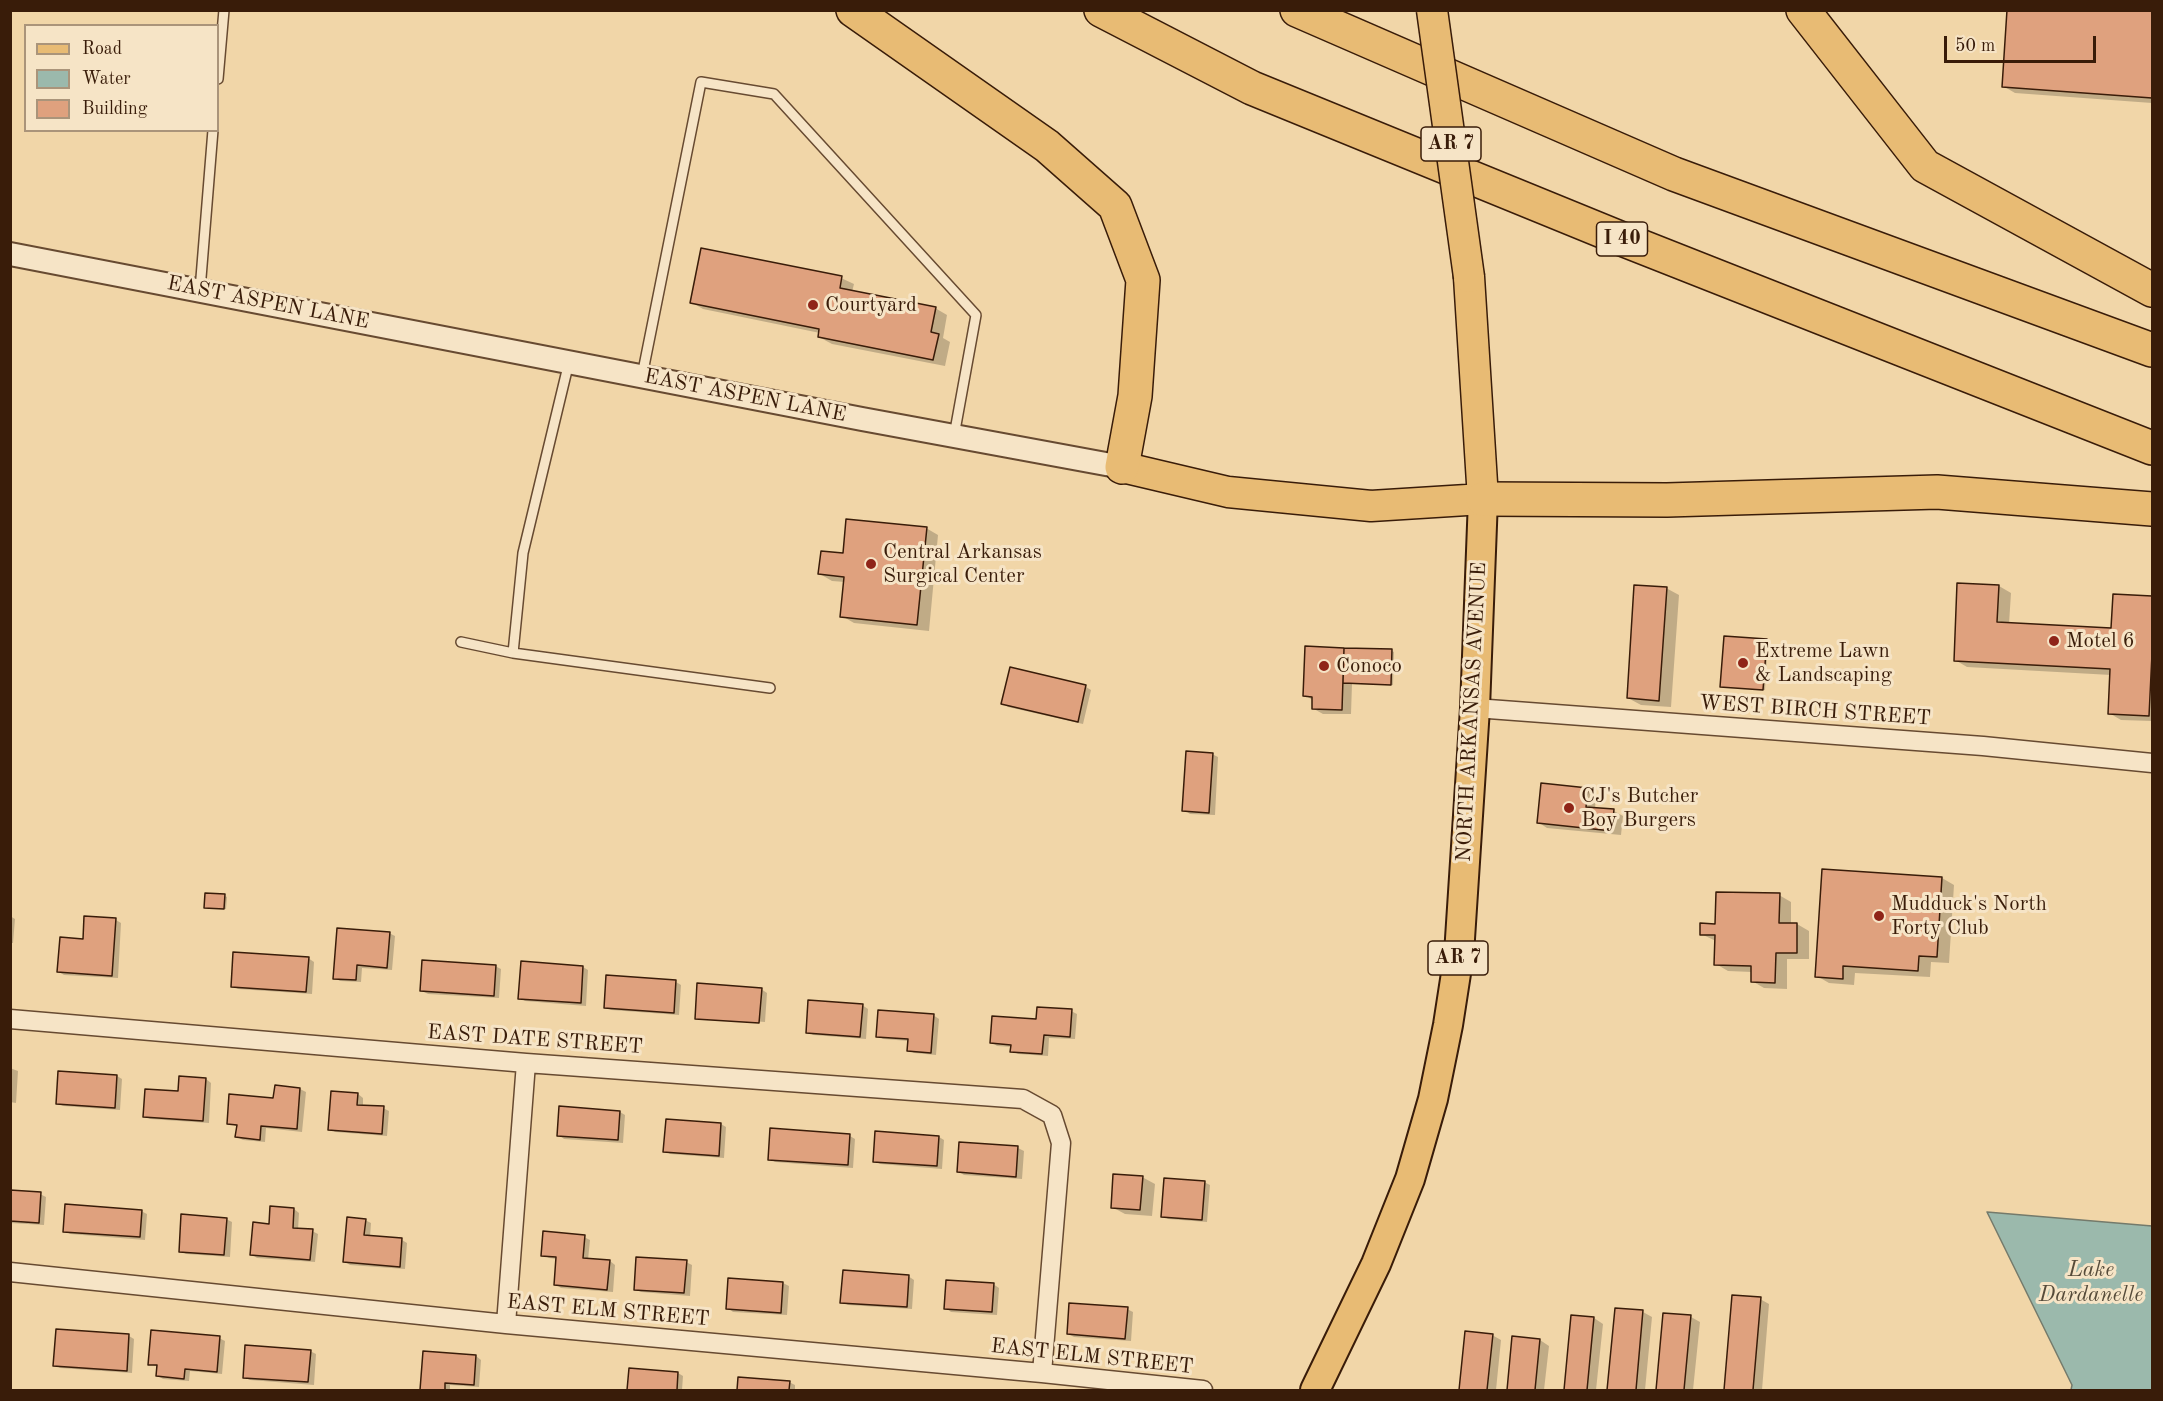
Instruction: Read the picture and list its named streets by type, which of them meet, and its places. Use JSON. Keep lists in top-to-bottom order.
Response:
{
  "streets": {
    "highway": [
      "AR 7",
      "I 40",
      "EAST ASPEN LANE",
      "NORTH ARKANSAS AVENUE"
    ],
    "street": ["WEST BIRCH STREET", "EAST DATE STREET", "EAST ELM STREET"]
  },
  "crossings": [
    ["EAST ASPEN LANE", "NORTH ARKANSAS AVENUE"],
    ["WEST BIRCH STREET", "NORTH ARKANSAS AVENUE"],
    ["EAST DATE STREET", "EAST ELM STREET"]
  ],
  "water": ["Lake Dardanelle"],
  "places": [
    "Courtyard",
    "Central Arkansas Surgical Center",
    "Motel 6",
    "Extreme Lawn & Landscaping",
    "Conoco",
    "CJ's Butcher Boy Burgers",
    "Mudduck's North Forty Club"
  ],
  "legend": ["Road", "Water", "Building"],
  "scale_bar": "50 m"
}
